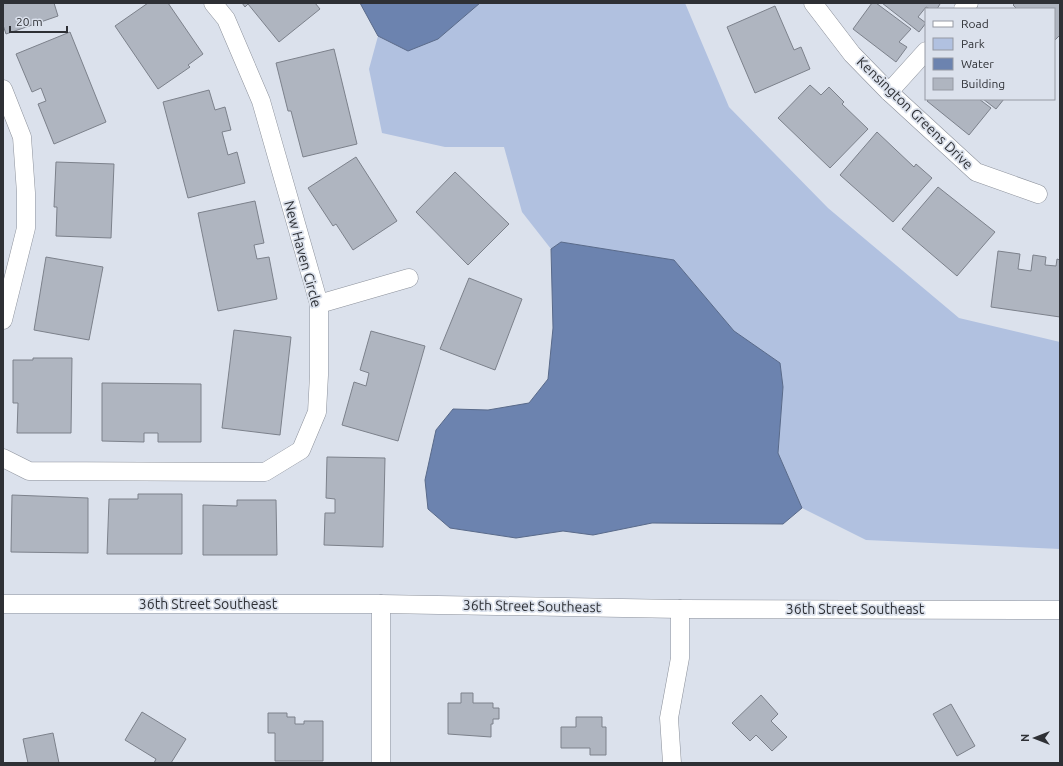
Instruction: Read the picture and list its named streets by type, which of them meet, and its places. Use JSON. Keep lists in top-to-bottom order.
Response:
{
  "streets": {
    "street": ["Kensington Greens Drive", "New Haven Circle", "36th Street Southeast"]
  },
  "legend": [
    "Road",
    "Park",
    "Water",
    "Building"
  ],
  "scale_bar": "20 m",
  "north": "left"
}
